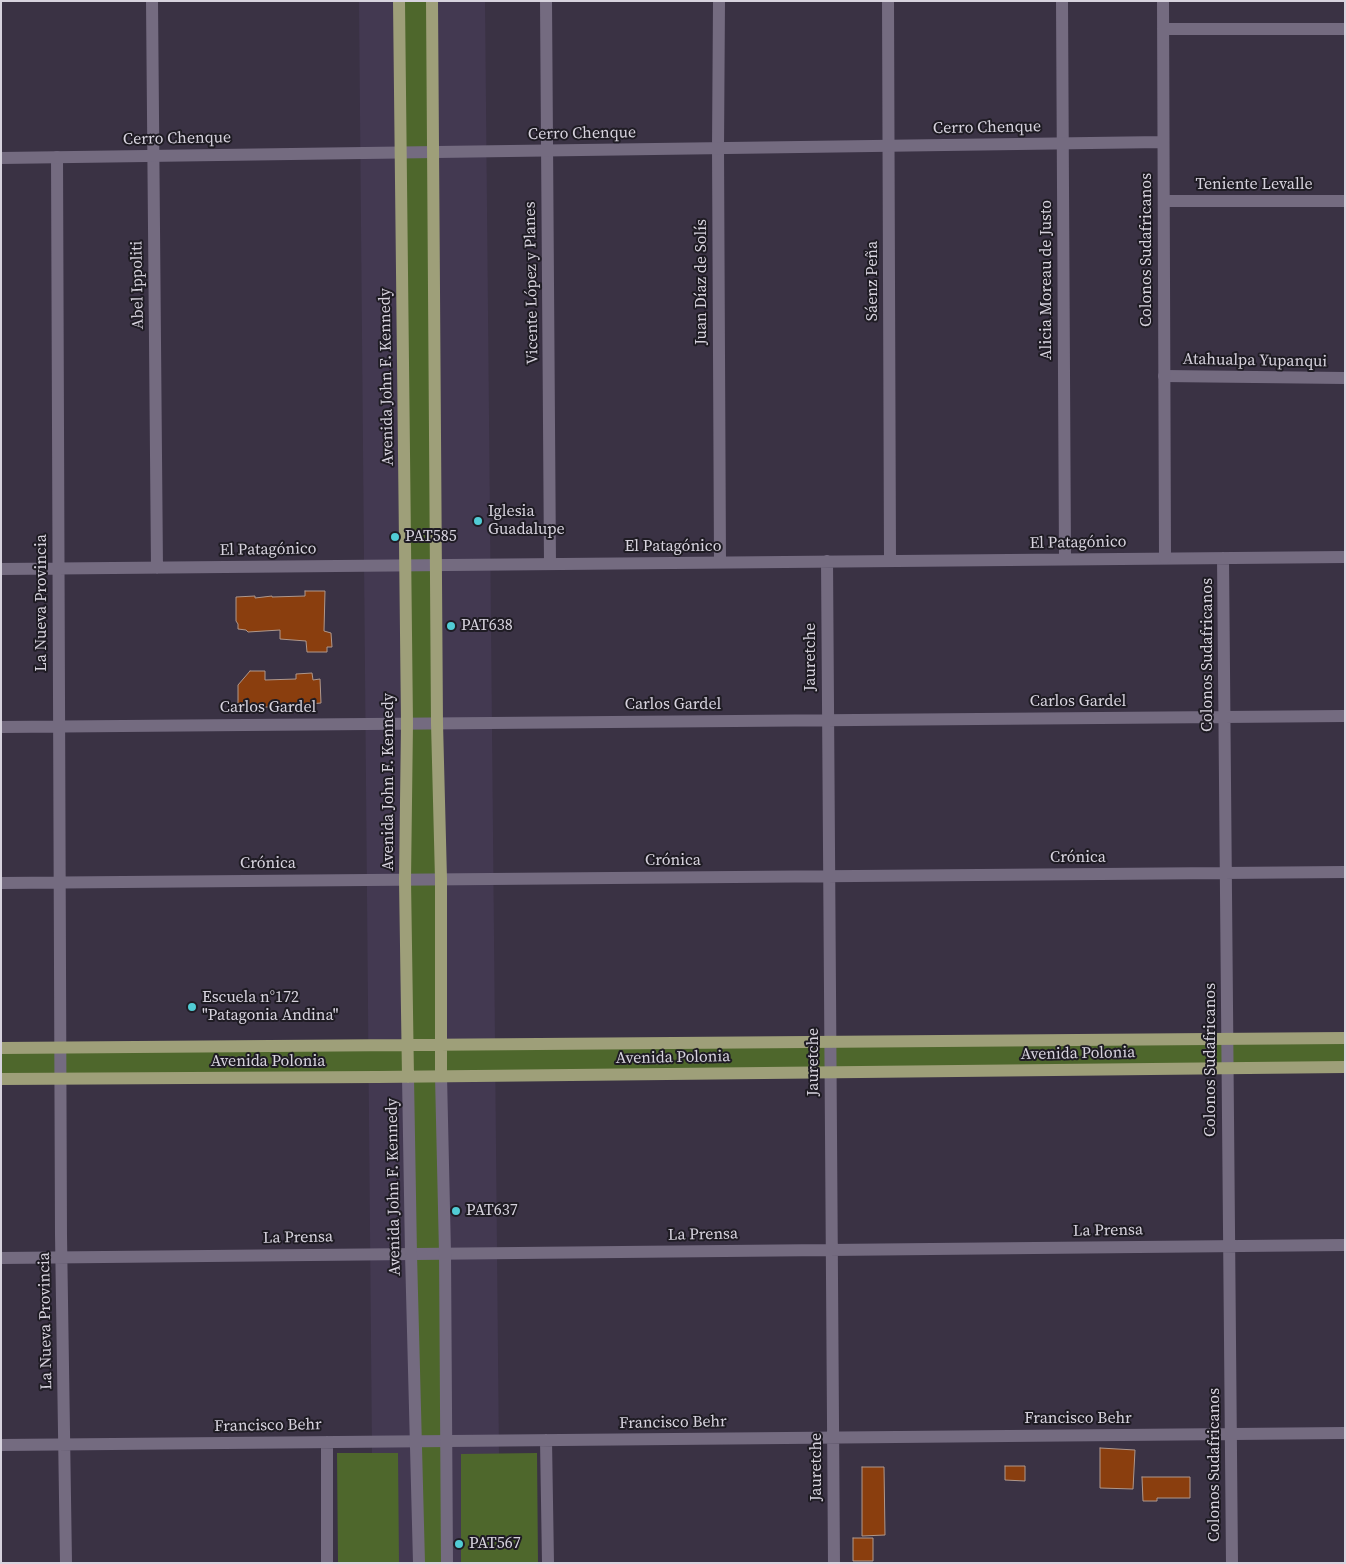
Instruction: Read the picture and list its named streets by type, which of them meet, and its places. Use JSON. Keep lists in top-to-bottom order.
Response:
{
  "streets": {
    "main road": ["Avenida John F. Kennedy", "Avenida Polonia"],
    "street": [
      "Cerro Chenque",
      "Teniente Levalle",
      "Colonos Sudafricanos",
      "Alicia Moreau de Justo",
      "Sáenz Peña",
      "Juan Díaz de Solís",
      "Vicente López y Planes",
      "Abel Ippoliti",
      "Atahualpa Yupanqui",
      "El Patagónico",
      "La Nueva Provincia",
      "Jauretche",
      "Carlos Gardel",
      "Crónica",
      "La Prensa",
      "Francisco Behr"
    ]
  },
  "crossings": [
    ["Cerro Chenque", "Colonos Sudafricanos"],
    ["Cerro Chenque", "Alicia Moreau de Justo"],
    ["Cerro Chenque", "Sáenz Peña"],
    ["Cerro Chenque", "Juan Díaz de Solís"],
    ["Cerro Chenque", "Vicente López y Planes"],
    ["Cerro Chenque", "Abel Ippoliti"],
    ["Cerro Chenque", "Avenida John F. Kennedy"],
    ["Cerro Chenque", "La Nueva Provincia"],
    ["Teniente Levalle", "Colonos Sudafricanos"],
    ["Colonos Sudafricanos", "Atahualpa Yupanqui"],
    ["Colonos Sudafricanos", "El Patagónico"],
    ["Colonos Sudafricanos", "Carlos Gardel"],
    ["Colonos Sudafricanos", "Crónica"],
    ["Colonos Sudafricanos", "Avenida Polonia"],
    ["Colonos Sudafricanos", "La Prensa"],
    ["Colonos Sudafricanos", "Francisco Behr"],
    ["Alicia Moreau de Justo", "El Patagónico"],
    ["Sáenz Peña", "El Patagónico"],
    ["Juan Díaz de Solís", "El Patagónico"],
    ["Vicente López y Planes", "El Patagónico"],
    ["Abel Ippoliti", "El Patagónico"],
    ["Avenida John F. Kennedy", "El Patagónico"],
    ["Avenida John F. Kennedy", "Carlos Gardel"],
    ["Avenida John F. Kennedy", "Crónica"],
    ["Avenida John F. Kennedy", "Avenida Polonia"],
    ["Avenida John F. Kennedy", "La Prensa"],
    ["Avenida John F. Kennedy", "Francisco Behr"],
    ["El Patagónico", "La Nueva Provincia"],
    ["El Patagónico", "Jauretche"],
    ["La Nueva Provincia", "Carlos Gardel"],
    ["La Nueva Provincia", "Crónica"],
    ["La Nueva Provincia", "Avenida Polonia"],
    ["La Nueva Provincia", "La Prensa"],
    ["La Nueva Provincia", "Francisco Behr"],
    ["Jauretche", "Carlos Gardel"],
    ["Jauretche", "Crónica"],
    ["Jauretche", "Avenida Polonia"],
    ["Jauretche", "La Prensa"],
    ["Jauretche", "Francisco Behr"]
  ],
  "places": [
    "Iglesia Guadalupe",
    "PAT585",
    "PAT638",
    "Escuela n°172 \"Patagonia Andina\"",
    "PAT637",
    "PAT567"
  ]
}
